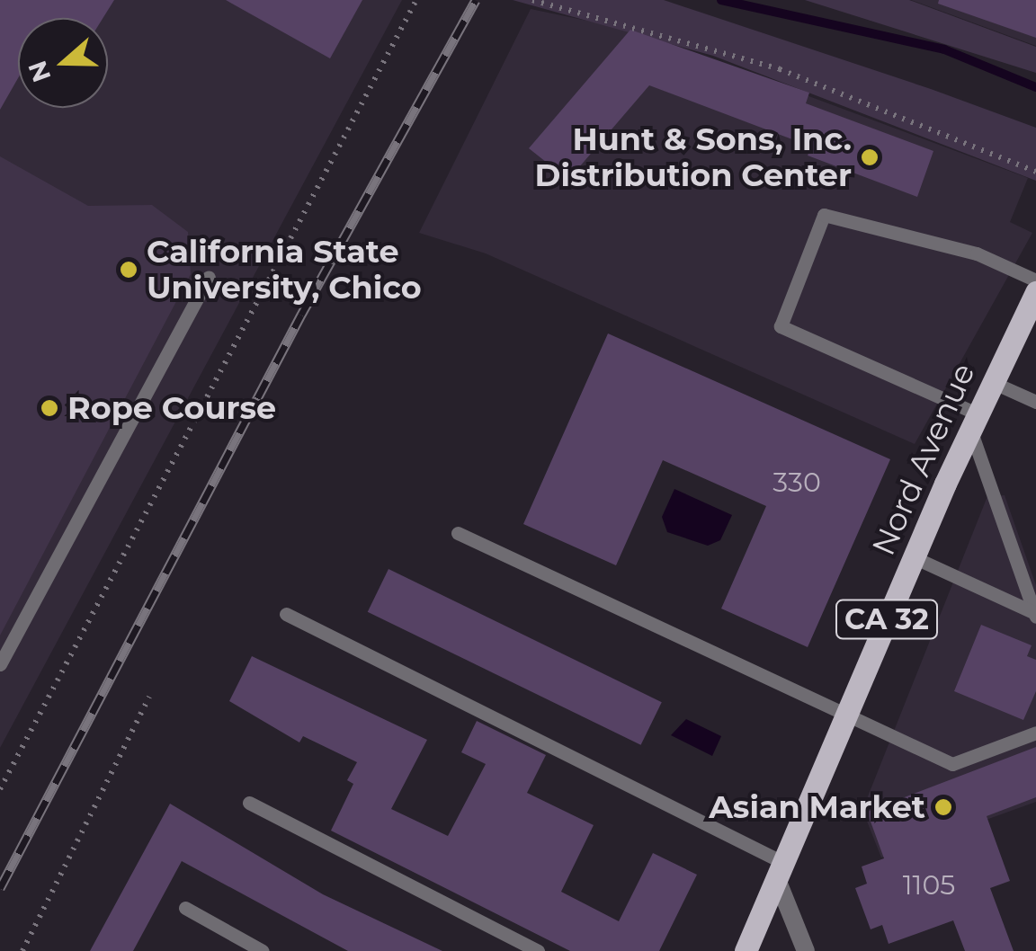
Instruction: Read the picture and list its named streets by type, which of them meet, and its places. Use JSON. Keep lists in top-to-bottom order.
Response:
{
  "streets": {
    "main road": ["Nord Avenue", "CA 32"]
  },
  "places": [
    "Hunt & Sons, Inc. Distribution Center",
    "California State University, Chico",
    "Rope Course",
    "Asian Market"
  ],
  "house_numbers": ["330", "1105"],
  "north": "left"
}
